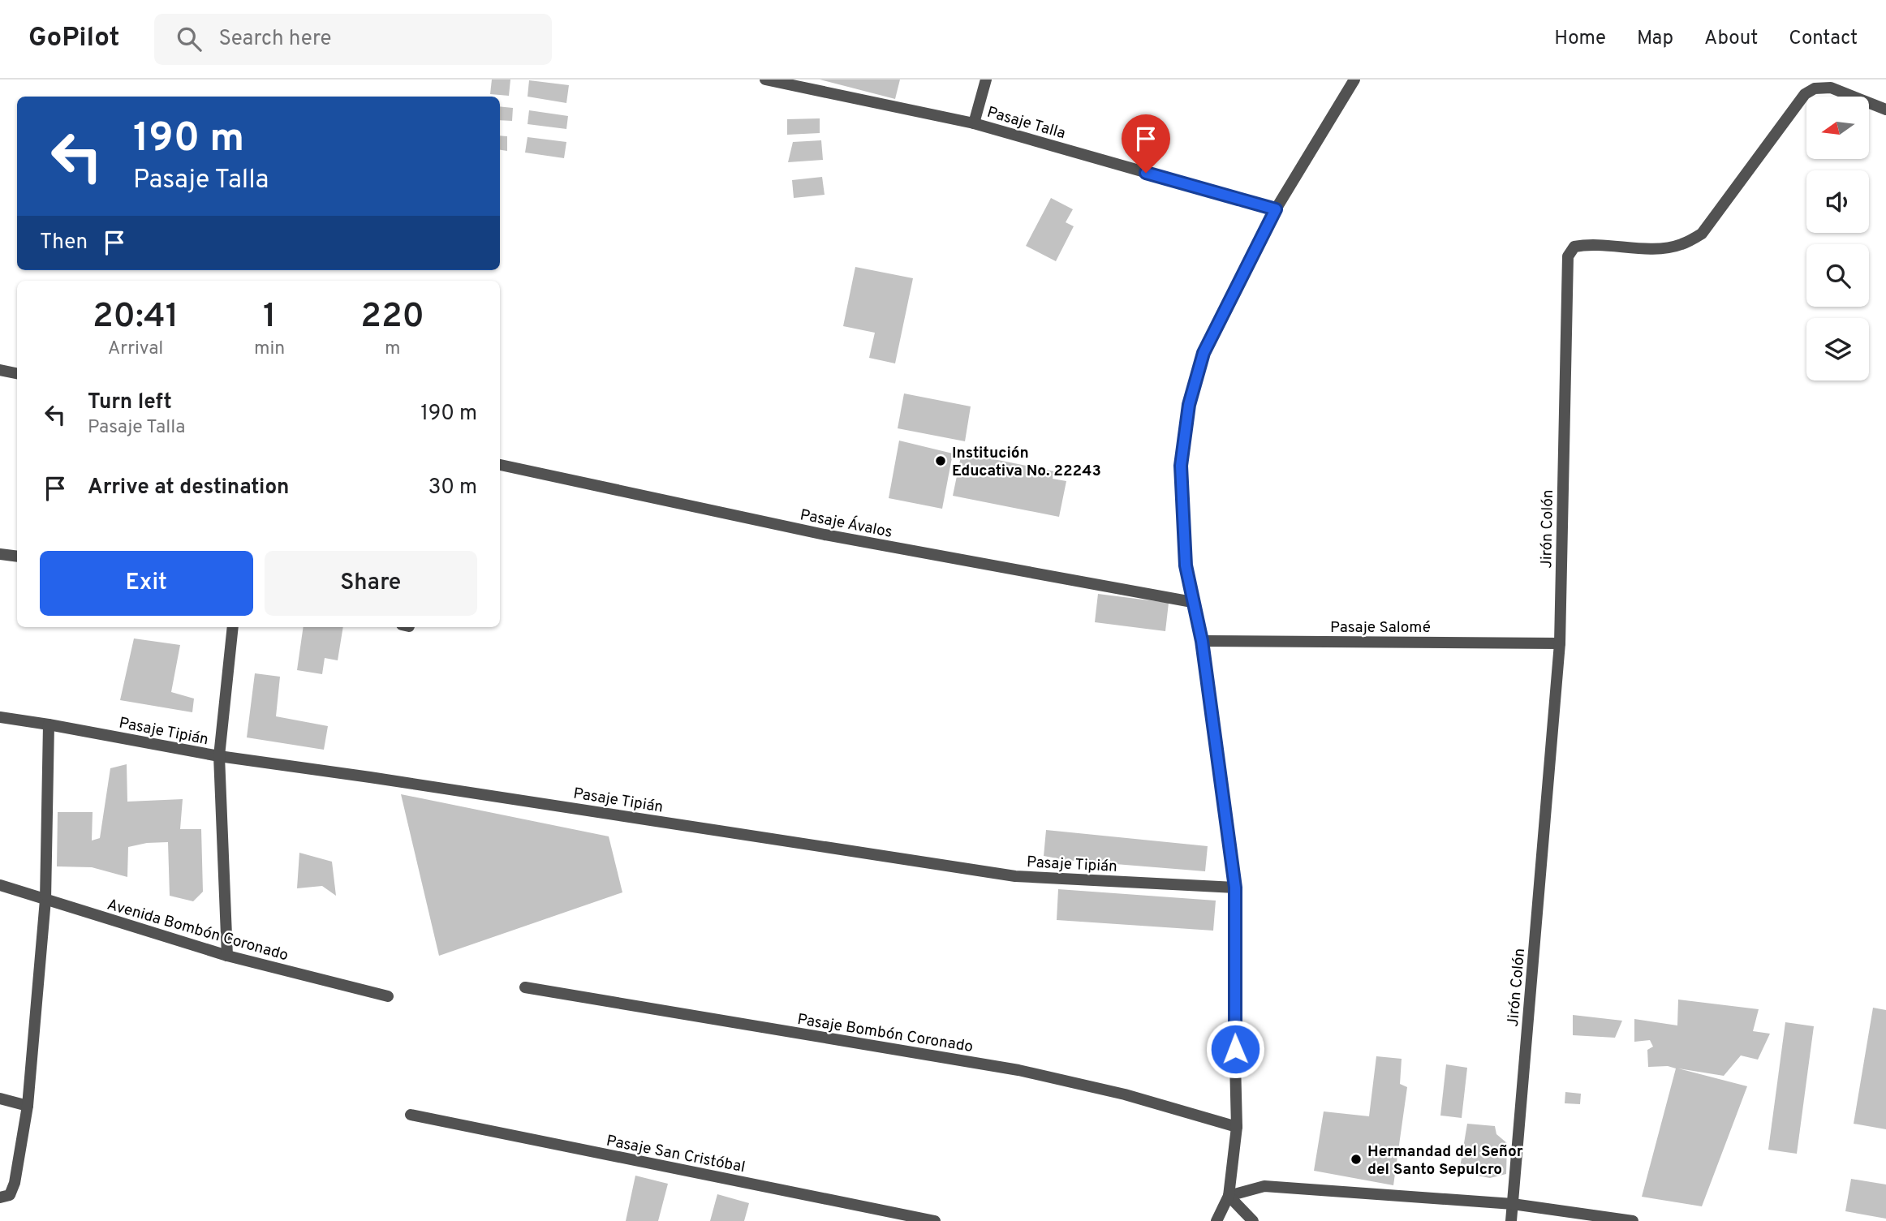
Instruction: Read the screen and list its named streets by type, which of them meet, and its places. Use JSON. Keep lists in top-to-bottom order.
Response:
{
  "streets": {
    "street": [
      "Pasaje Talla",
      "Pasaje Ávalos",
      "Jirón Colón",
      "Pasaje Salomé",
      "Pasaje Tipián",
      "Avenida Bombón Coronado",
      "Pasaje Bombón Coronado",
      "Pasaje San Cristóbal"
    ]
  },
  "crossings": [
    ["Jirón Colón", "Pasaje Salomé"]
  ],
  "places": ["Institución Educativa No. 22243", "Hermandad del Señor del Santo Sepulcro"],
  "north": "left",
  "page": {
    "header": "GoPilot",
    "search": "Search here",
    "nav": [
      "Home",
      "Map",
      "About",
      "Contact"
    ],
    "turn": ["190 m", "Pasaje Talla"],
    "then": "Then",
    "eta": [
      "20:41",
      "Arrival",
      "1",
      "min",
      "220",
      "m"
    ],
    "list": [
      {
        "name": "Turn left",
        "note": "Pasaje Talla",
        "value": "190 m"
      },
      {
        "name": "Arrive at destination",
        "value": "30 m"
      }
    ],
    "buttons": ["Exit", "Share"]
  }
}
